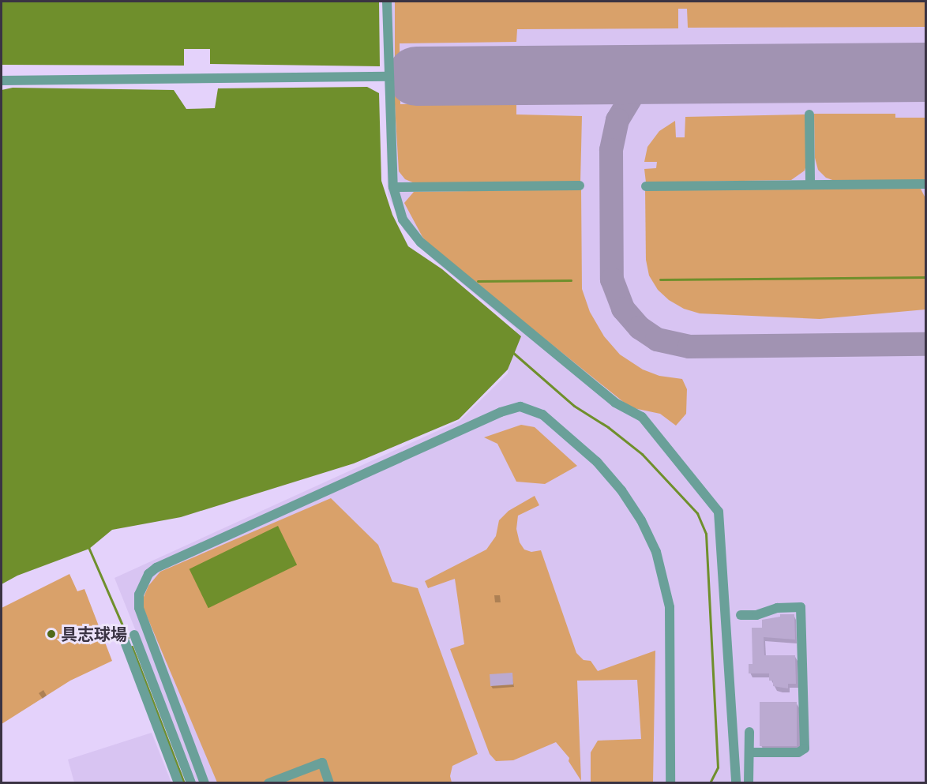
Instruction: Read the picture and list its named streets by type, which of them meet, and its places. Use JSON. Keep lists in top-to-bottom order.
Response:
{
  "places": ["具志球場"]
}
